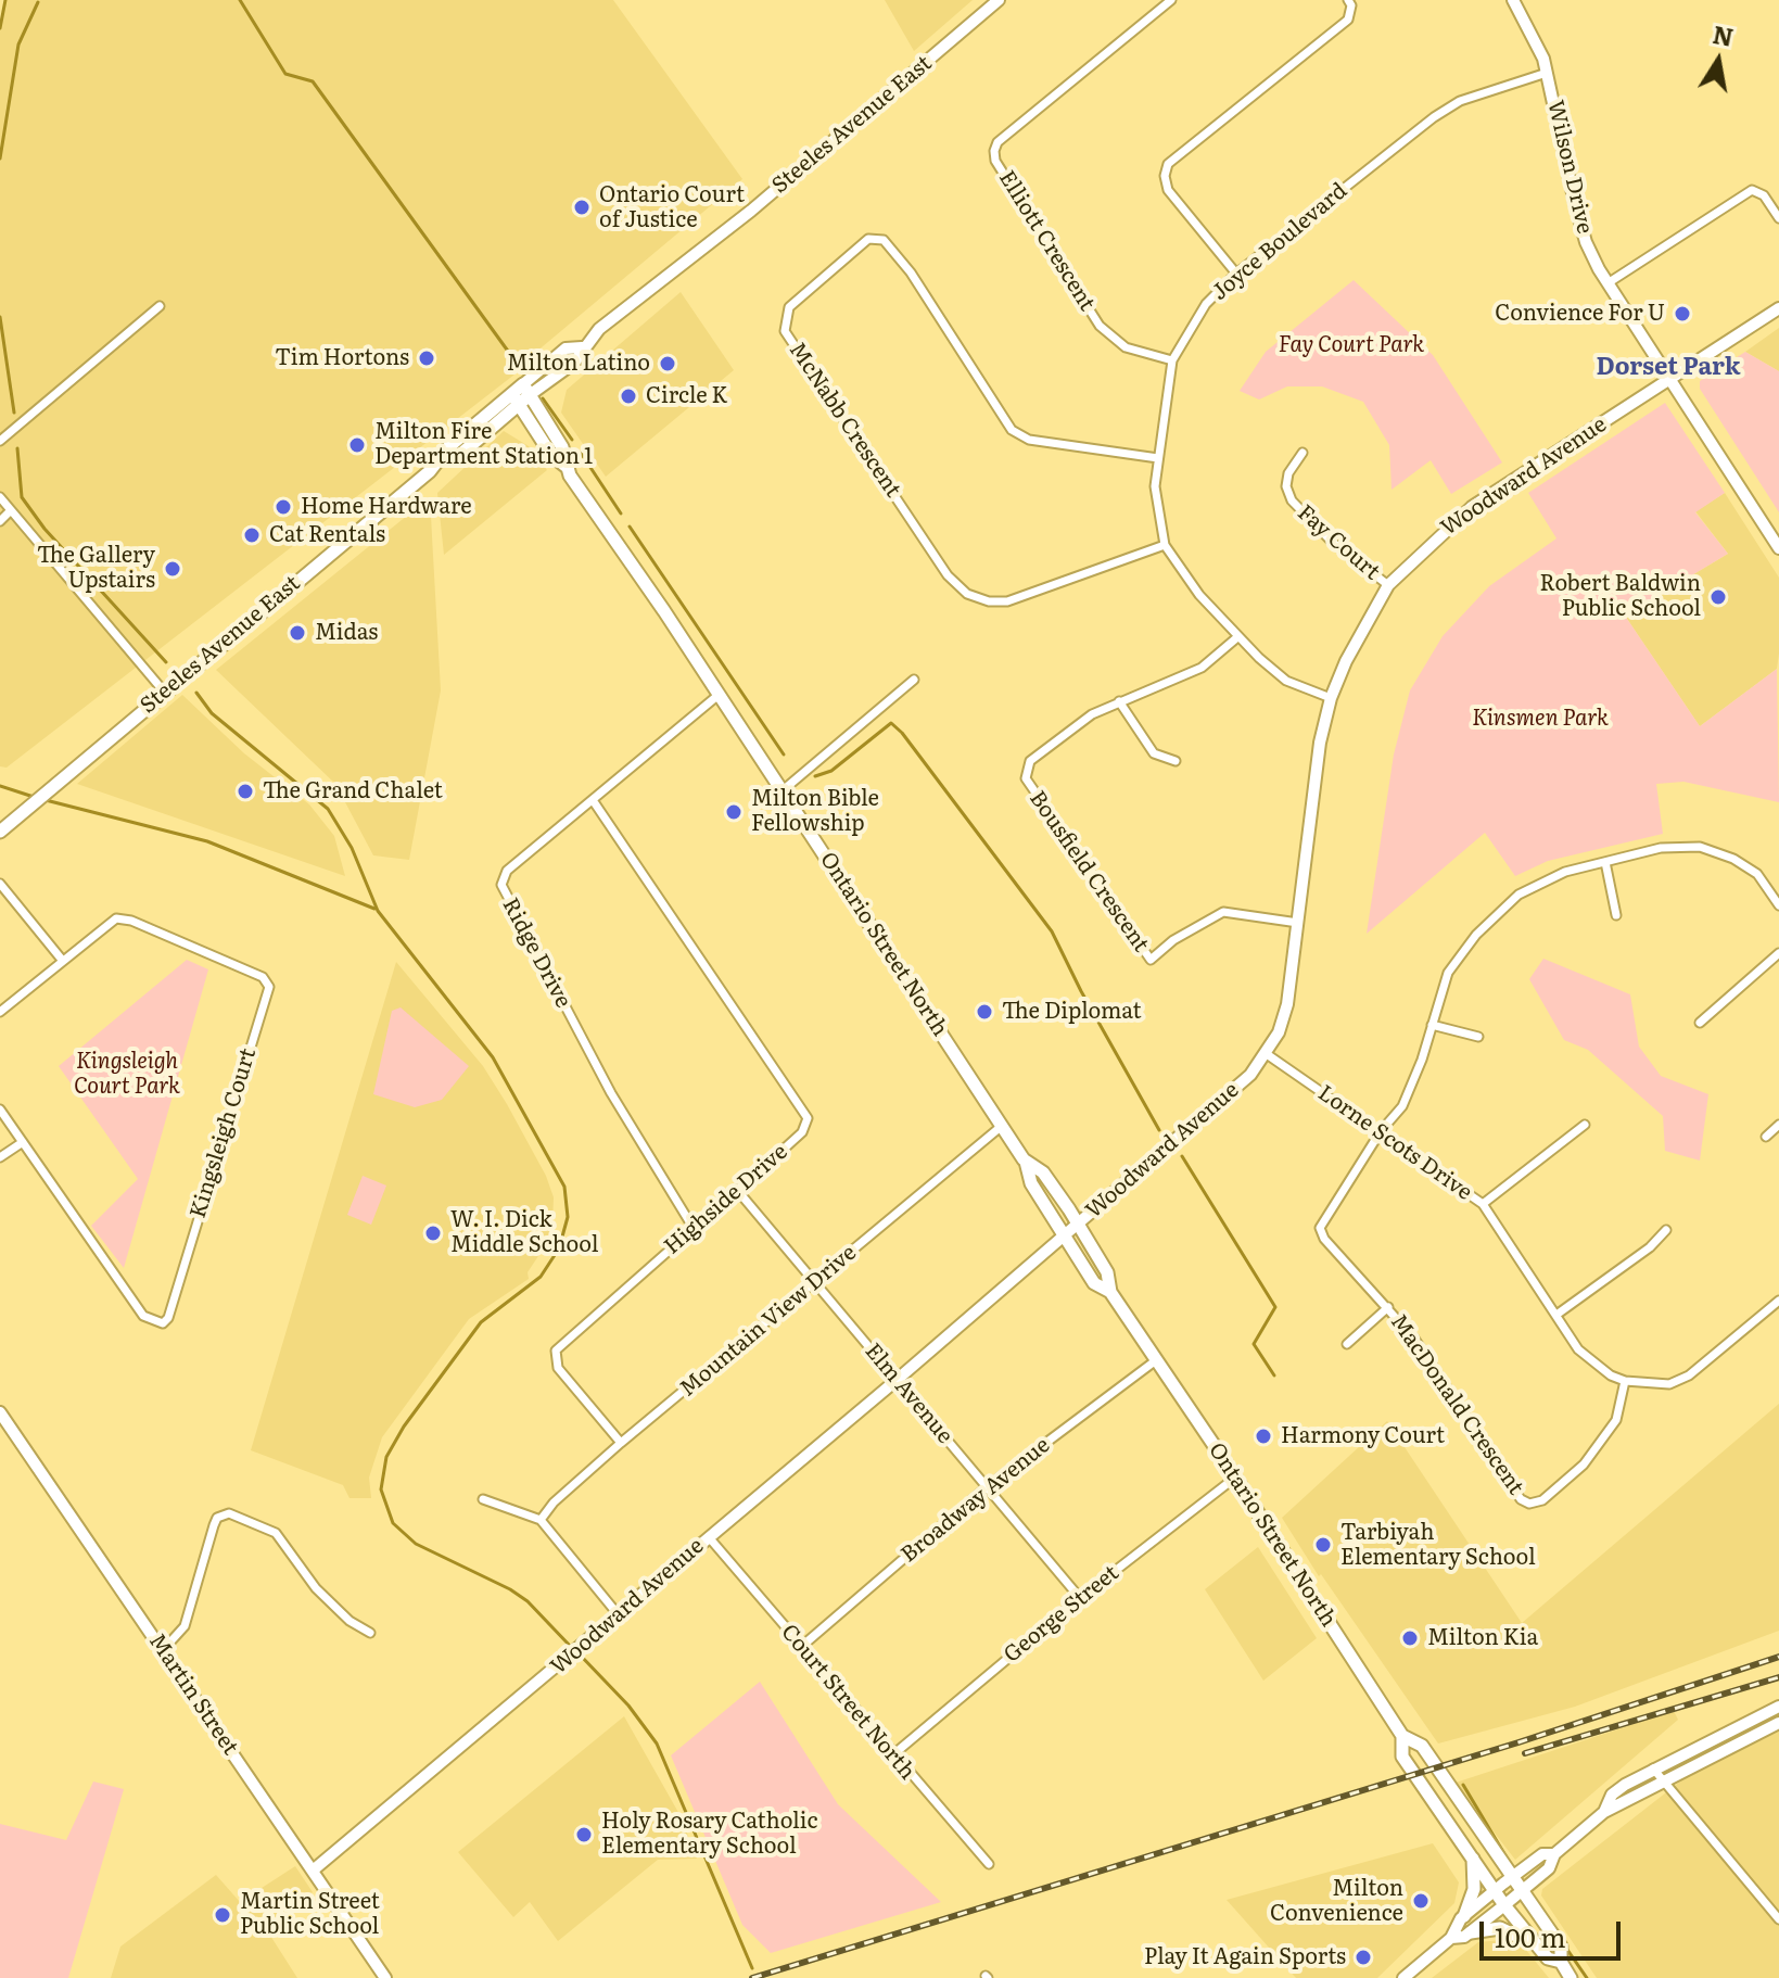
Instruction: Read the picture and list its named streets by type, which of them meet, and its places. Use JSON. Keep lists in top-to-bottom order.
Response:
{
  "streets": {
    "main road": ["Steeles Avenue East", "Ontario Street North"],
    "street": [
      "Wilson Drive",
      "Elliott Crescent",
      "Joyce Boulevard",
      "McNabb Crescent",
      "Woodward Avenue",
      "Fay Court",
      "Bousfield Crescent",
      "Ridge Drive",
      "Kingsleigh Court",
      "Lorne Scots Drive",
      "Highside Drive",
      "Mountain View Drive",
      "Elm Avenue",
      "MacDonald Crescent",
      "Broadway Avenue",
      "George Street",
      "Martin Street",
      "Court Street North"
    ]
  },
  "crossings": [
    ["Steeles Avenue East", "Ontario Street North"],
    ["Wilson Drive", "Joyce Boulevard"],
    ["Wilson Drive", "Woodward Avenue"],
    ["Elliott Crescent", "Joyce Boulevard"],
    ["Joyce Boulevard", "McNabb Crescent"],
    ["Joyce Boulevard", "Woodward Avenue"],
    ["Joyce Boulevard", "Bousfield Crescent"],
    ["Woodward Avenue", "Fay Court"],
    ["Woodward Avenue", "Bousfield Crescent"],
    ["Woodward Avenue", "Ontario Street North"],
    ["Woodward Avenue", "Lorne Scots Drive"],
    ["Woodward Avenue", "Elm Avenue"],
    ["Woodward Avenue", "Martin Street"],
    ["Woodward Avenue", "Court Street North"],
    ["Ontario Street North", "Ridge Drive"],
    ["Ontario Street North", "Mountain View Drive"],
    ["Ontario Street North", "Broadway Avenue"],
    ["Ontario Street North", "George Street"],
    ["Ridge Drive", "Highside Drive"],
    ["Lorne Scots Drive", "MacDonald Crescent"],
    ["Highside Drive", "Mountain View Drive"],
    ["Highside Drive", "Elm Avenue"],
    ["Mountain View Drive", "Elm Avenue"],
    ["Elm Avenue", "Broadway Avenue"],
    ["Elm Avenue", "George Street"],
    ["Broadway Avenue", "Court Street North"],
    ["George Street", "Court Street North"]
  ],
  "districts": ["Dorset Park"],
  "parks": ["Fay Court Park", "Kinsmen Park", "Kingsleigh Court Park"],
  "places": [
    "Ontario Court of Justice",
    "Convience For U",
    "Tim Hortons",
    "Milton Latino",
    "Circle K",
    "Milton Fire Department Station 1",
    "Home Hardware",
    "Cat Rentals",
    "The Gallery Upstairs",
    "Robert Baldwin Public School",
    "Midas",
    "The Grand Chalet",
    "Milton Bible Fellowship",
    "The Diplomat",
    "W. I. Dick Middle School",
    "Harmony Court",
    "Tarbiyah Elementary School",
    "Milton Kia",
    "Holy Rosary Catholic Elementary School",
    "Milton Convenience",
    "Martin Street Public School",
    "Play It Again Sports"
  ],
  "scale_bar": "100 m",
  "north": "top"
}
